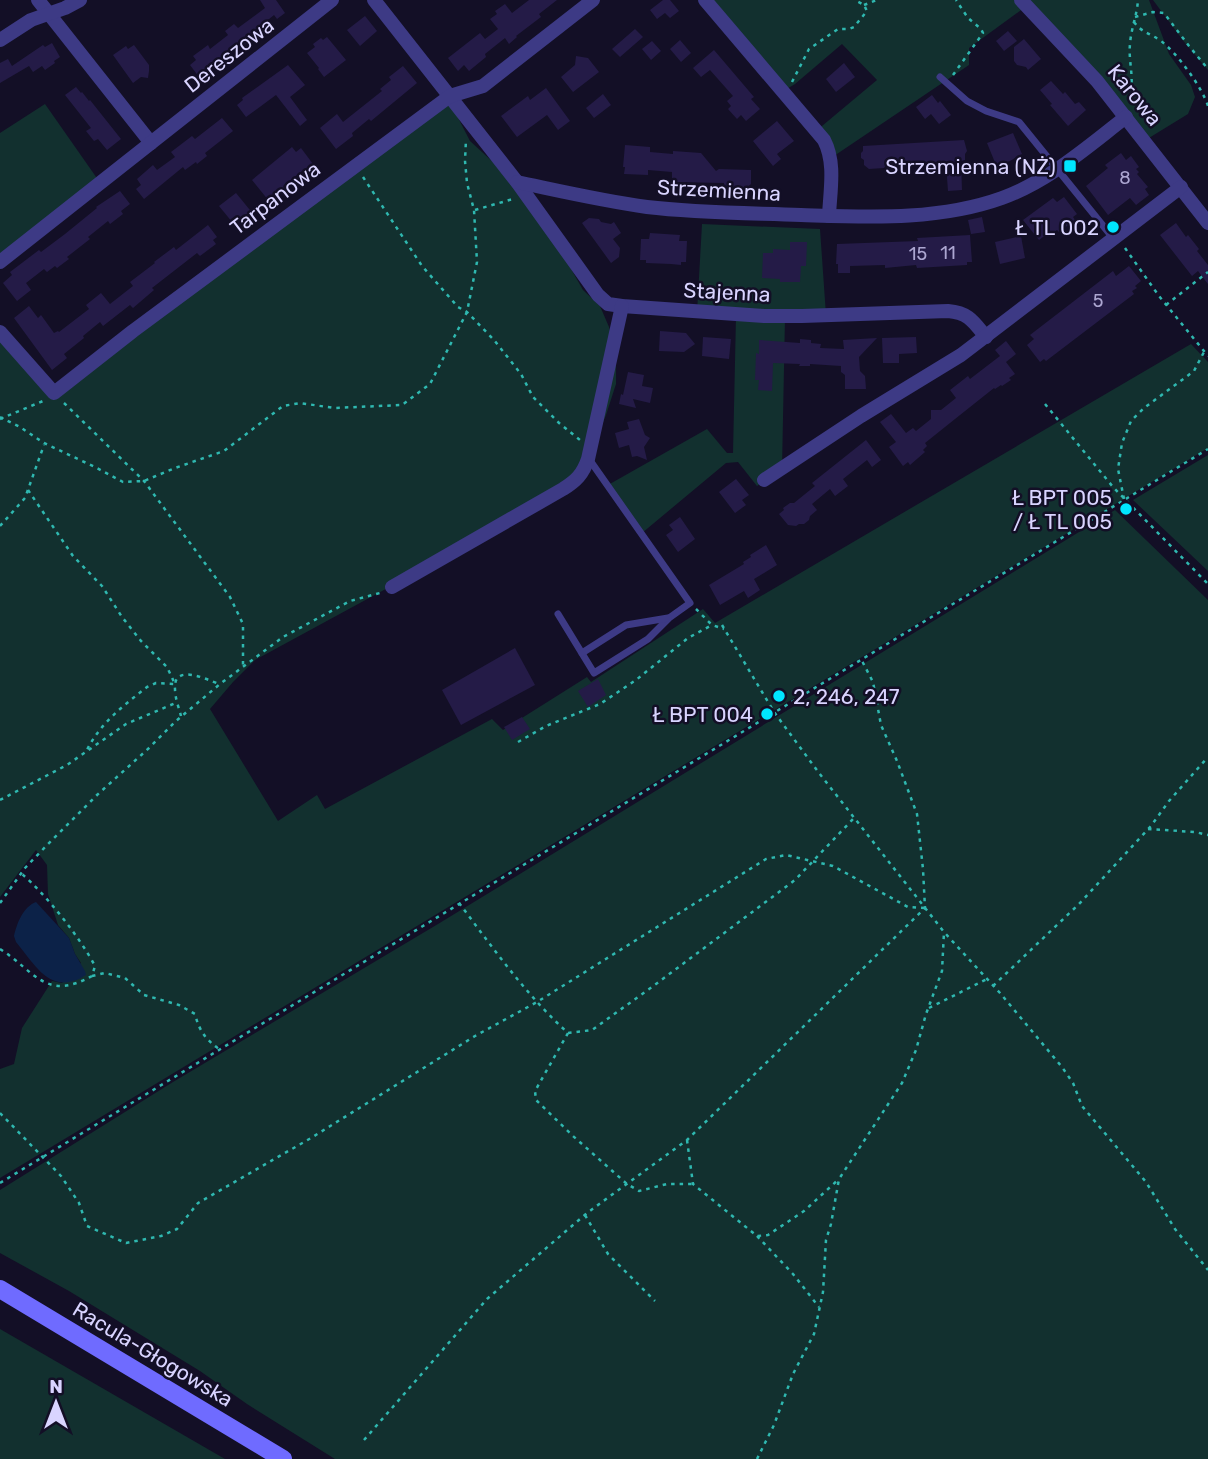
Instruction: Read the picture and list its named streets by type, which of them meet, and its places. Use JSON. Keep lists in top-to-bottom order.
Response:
{
  "streets": {
    "main road": ["Racula-Głogowska"],
    "street": [
      "Dereszowa",
      "Karowa",
      "Strzemienna",
      "Tarpanowa",
      "Stajenna"
    ]
  },
  "crossings": [
    ["Karowa", "Strzemienna"],
    ["Strzemienna", "Stajenna"]
  ],
  "places": {
    "transit": ["Strzemienna (NŻ)"],
    "other": [
      "Ł TL 002",
      "Ł BPT 005 / Ł TL 005",
      "2, 246, 247",
      "Ł BPT 004"
    ]
  },
  "house_numbers": [
    "8",
    "11",
    "15",
    "5"
  ],
  "north": "top"
}
